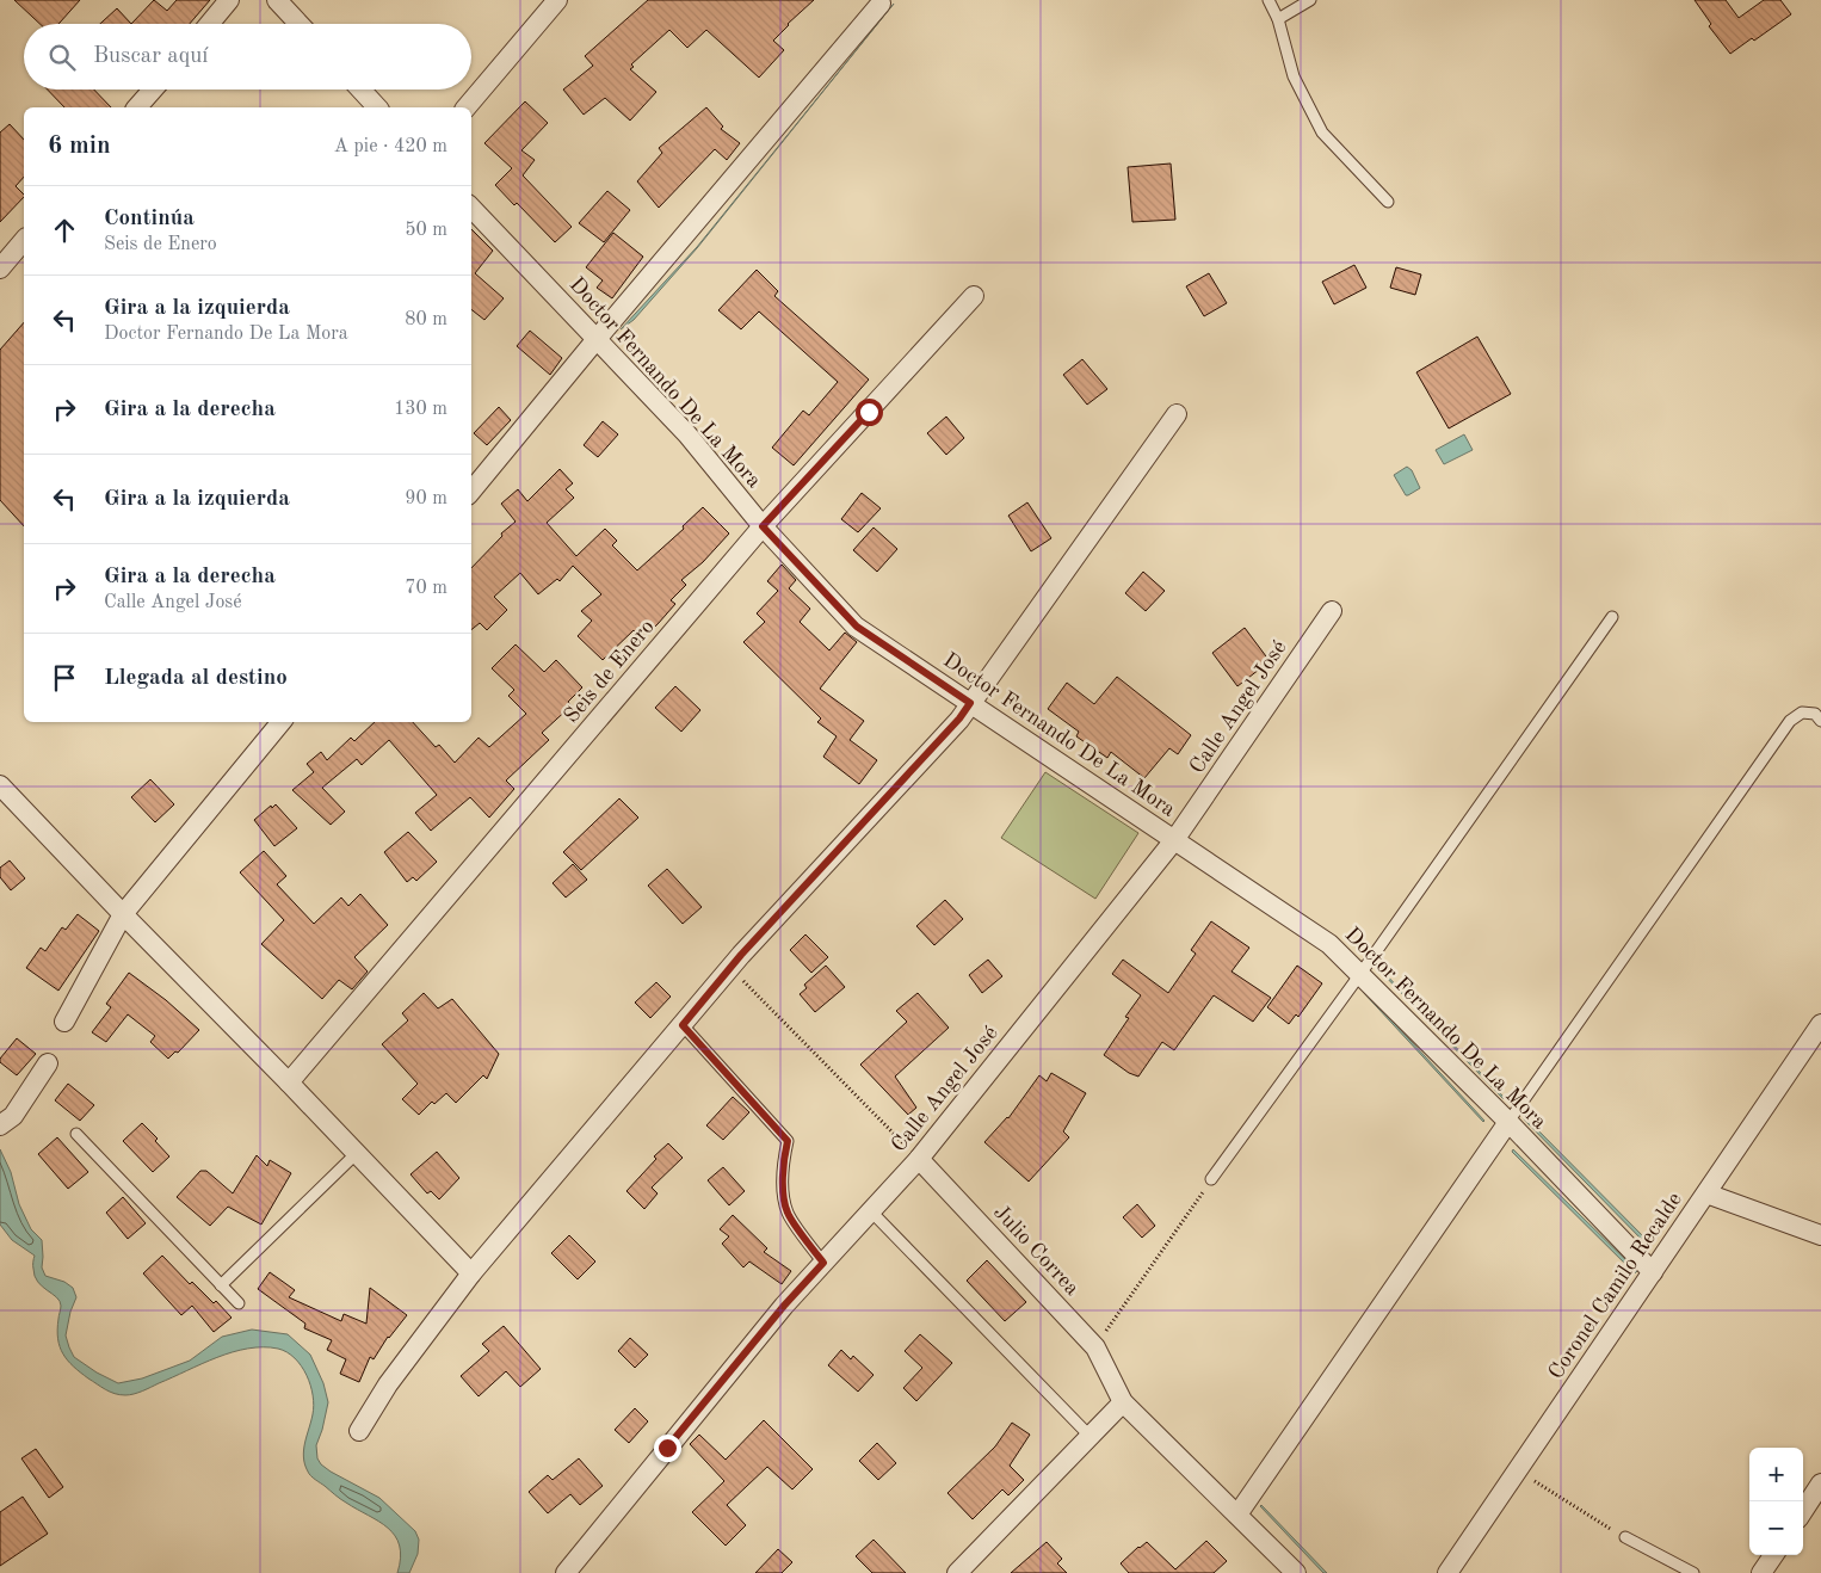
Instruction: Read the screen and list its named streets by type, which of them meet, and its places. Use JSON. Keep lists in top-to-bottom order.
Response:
{
  "streets": {
    "street": [
      "Doctor Fernando De La Mora",
      "Seis de Enero",
      "Calle Angel José",
      "Julio Correa",
      "Coronel Camilo Recalde"
    ]
  },
  "crossings": [
    ["Doctor Fernando De La Mora", "Seis de Enero"],
    ["Doctor Fernando De La Mora", "Calle Angel José"],
    ["Doctor Fernando De La Mora", "Coronel Camilo Recalde"],
    ["Calle Angel José", "Julio Correa"]
  ],
  "page": {
    "search": "Buscar aquí",
    "heading": ["6 min", "A pie · 420 m"],
    "list": [
      ["Continúa", "Seis de Enero", "50 m"],
      ["Gira a la izquierda", "Doctor Fernando De La Mora", "80 m"],
      ["Gira a la derecha", "130 m"],
      ["Gira a la izquierda", "90 m"],
      ["Gira a la derecha", "Calle Angel José", "70 m"],
      "Llegada al destino"
    ],
    "map_buttons": ["+", "−"]
  }
}
